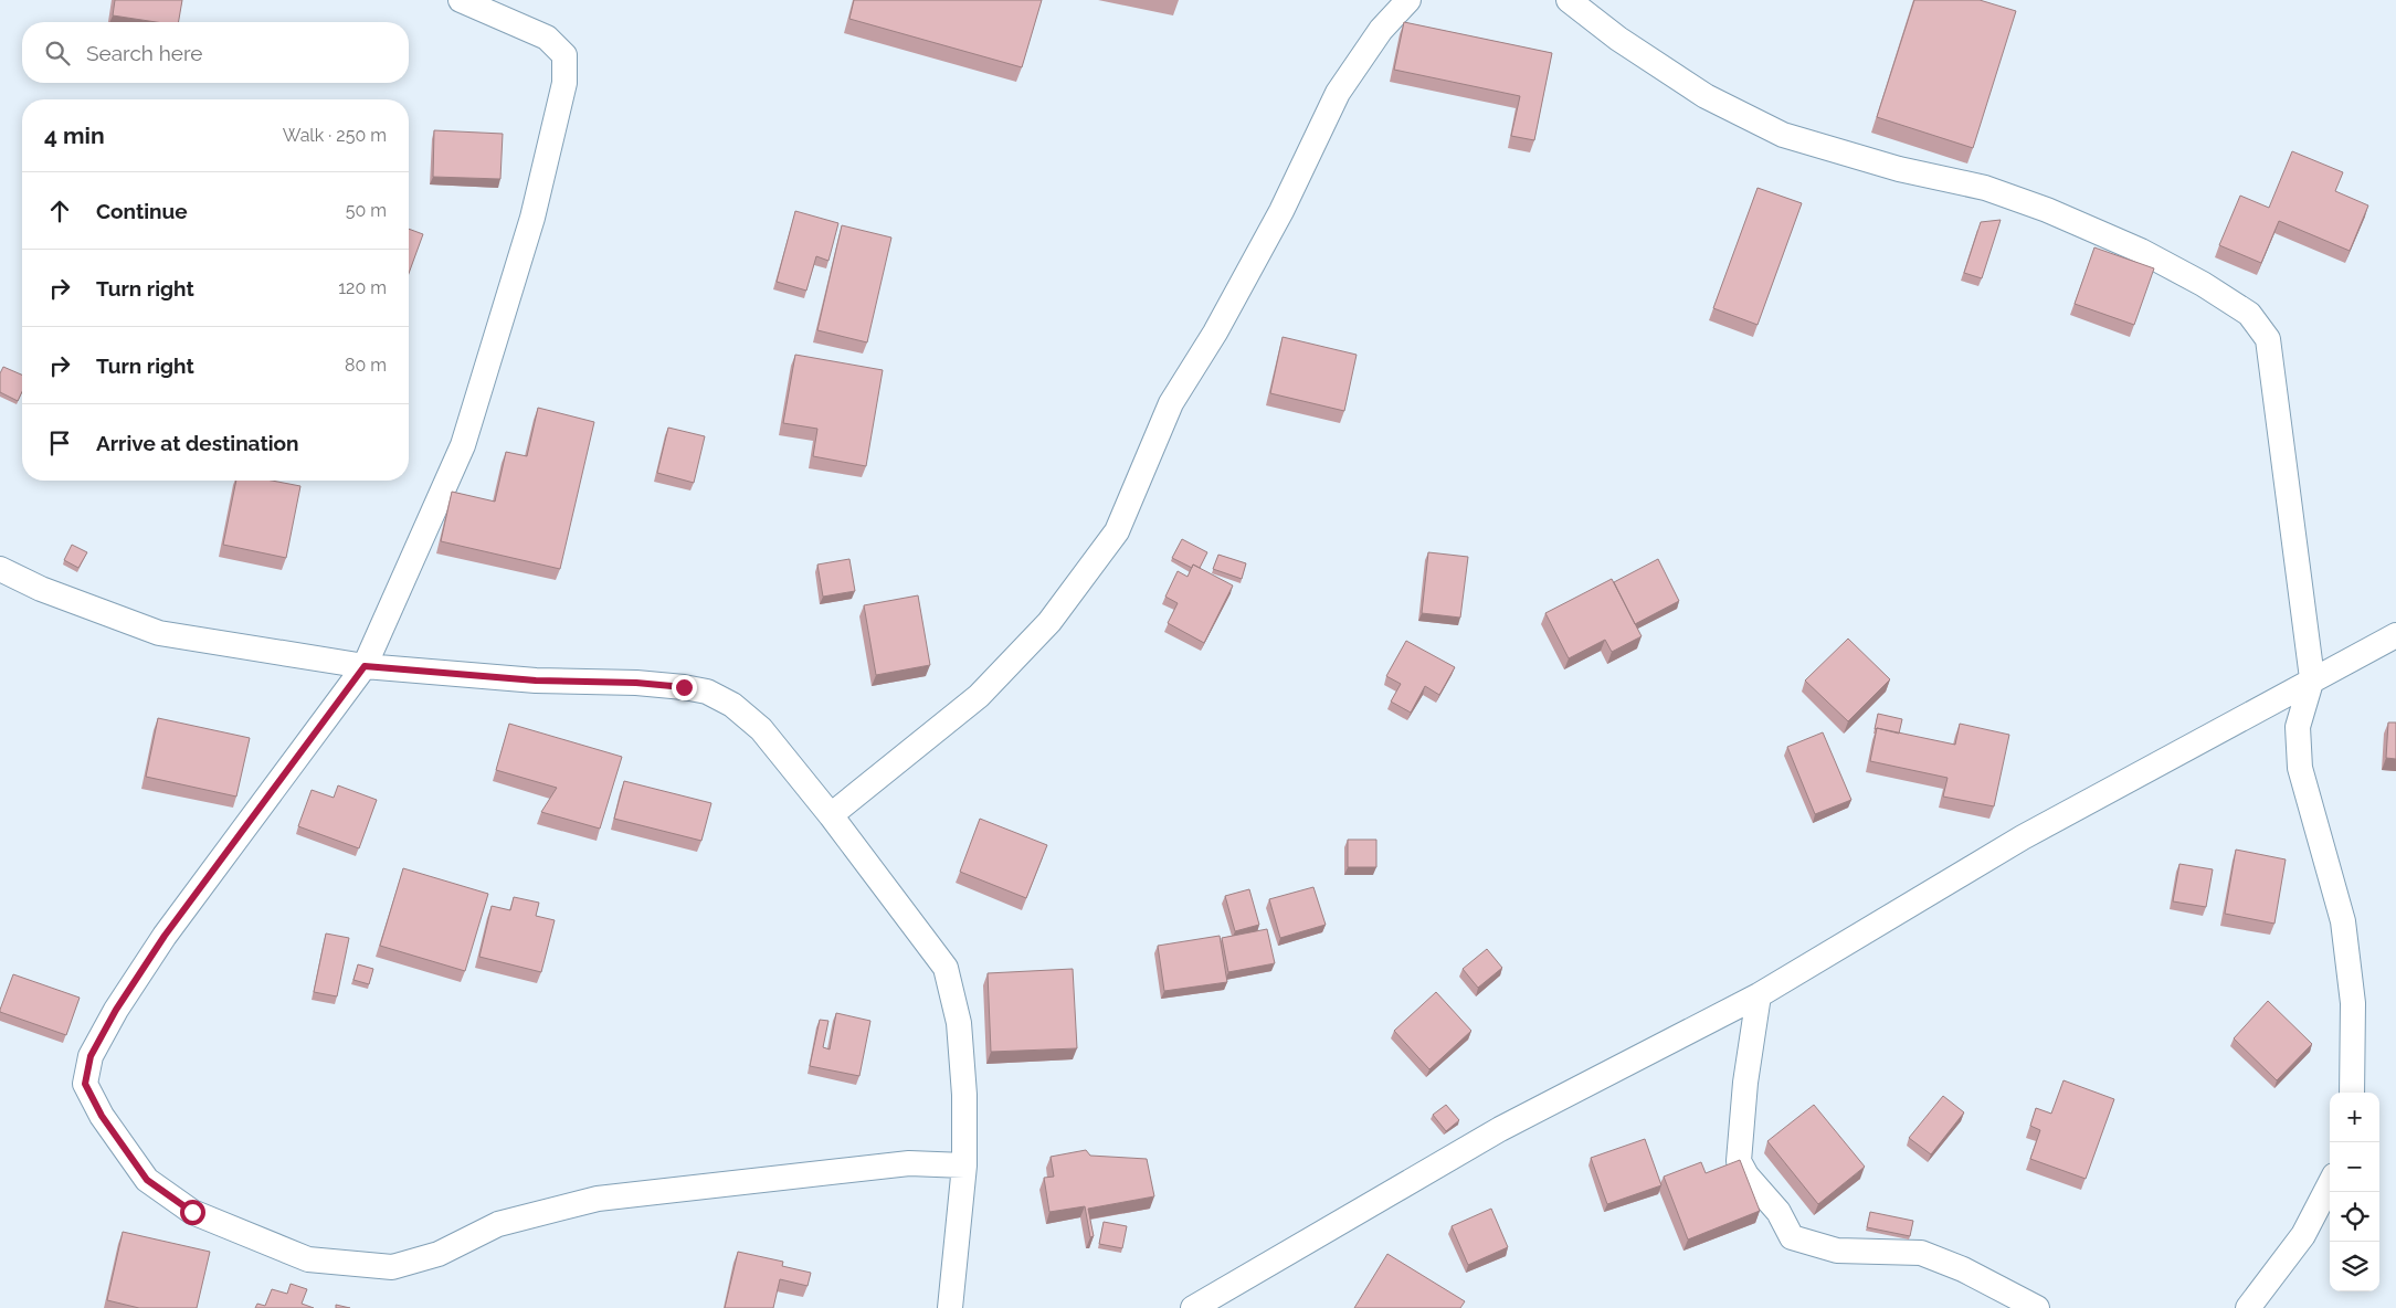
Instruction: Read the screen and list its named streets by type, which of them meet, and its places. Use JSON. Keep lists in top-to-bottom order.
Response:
{
  "page": {
    "search": "Search here",
    "heading": ["4 min", "Walk · 250 m"],
    "list": [
      ["Continue", "50 m"],
      ["Turn right", "120 m"],
      ["Turn right", "80 m"],
      "Arrive at destination"
    ],
    "map_buttons": ["+", "−"]
  }
}
